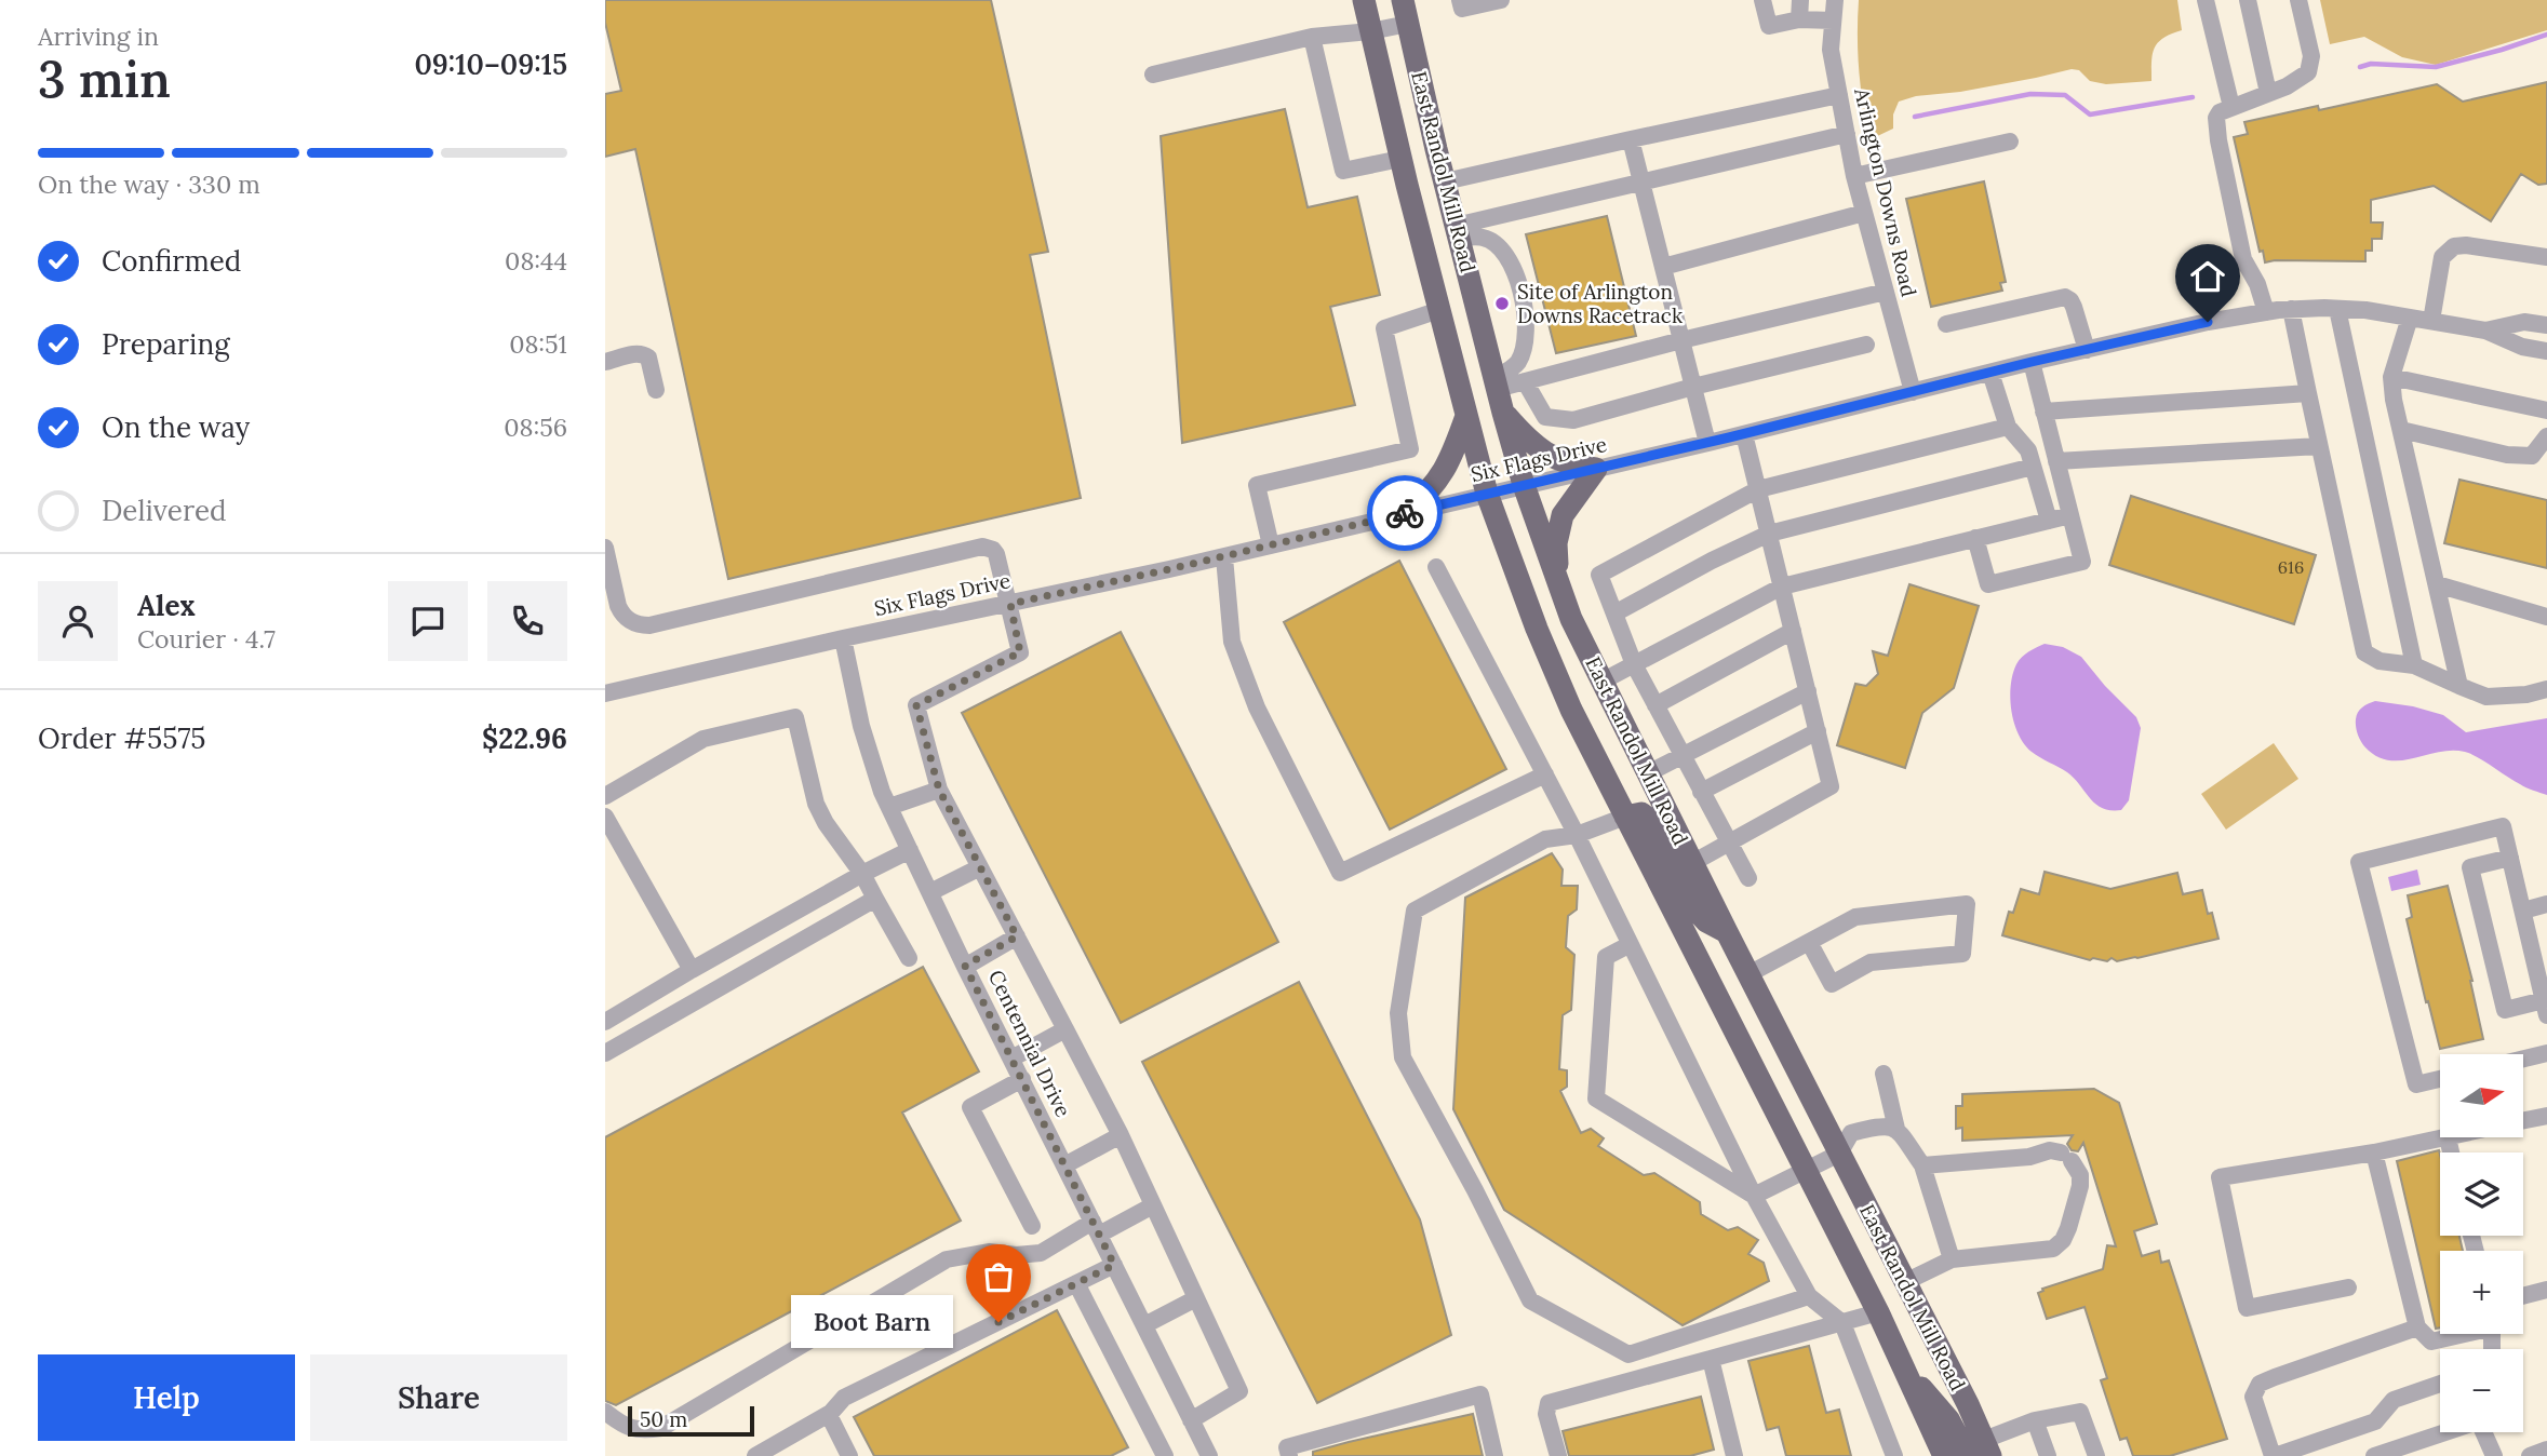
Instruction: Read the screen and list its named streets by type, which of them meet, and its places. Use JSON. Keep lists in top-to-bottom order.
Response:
{
  "streets": {
    "main road": ["East Randol Mill Road"],
    "street": ["Arlington Downs Road", "Six Flags Drive", "Centennial Drive"]
  },
  "crossings": [
    ["East Randol Mill Road", "Six Flags Drive"],
    ["Arlington Downs Road", "Six Flags Drive"],
    ["Six Flags Drive", "Centennial Drive"]
  ],
  "places": ["Site of Arlington Downs Racetrack", "Boot Barn"],
  "house_numbers": ["616"],
  "scale_bar": "50 m",
  "north": "right",
  "page": {
    "heading": ["3 min", "Arriving in", "09:10–09:15"],
    "panel": [
      "Alex",
      "Courier · 4.7",
      "Order #5575",
      "$22.96"
    ],
    "bar": "On the way · 330 m",
    "list": [
      ["Confirmed", "08:44"],
      ["Preparing", "08:51"],
      ["On the way", "08:56"],
      "Delivered"
    ],
    "map_buttons": ["+", "−"],
    "bubble": "Boot Barn",
    "buttons": ["Help", "Share"],
    "scale": "50 m"
  }
}
